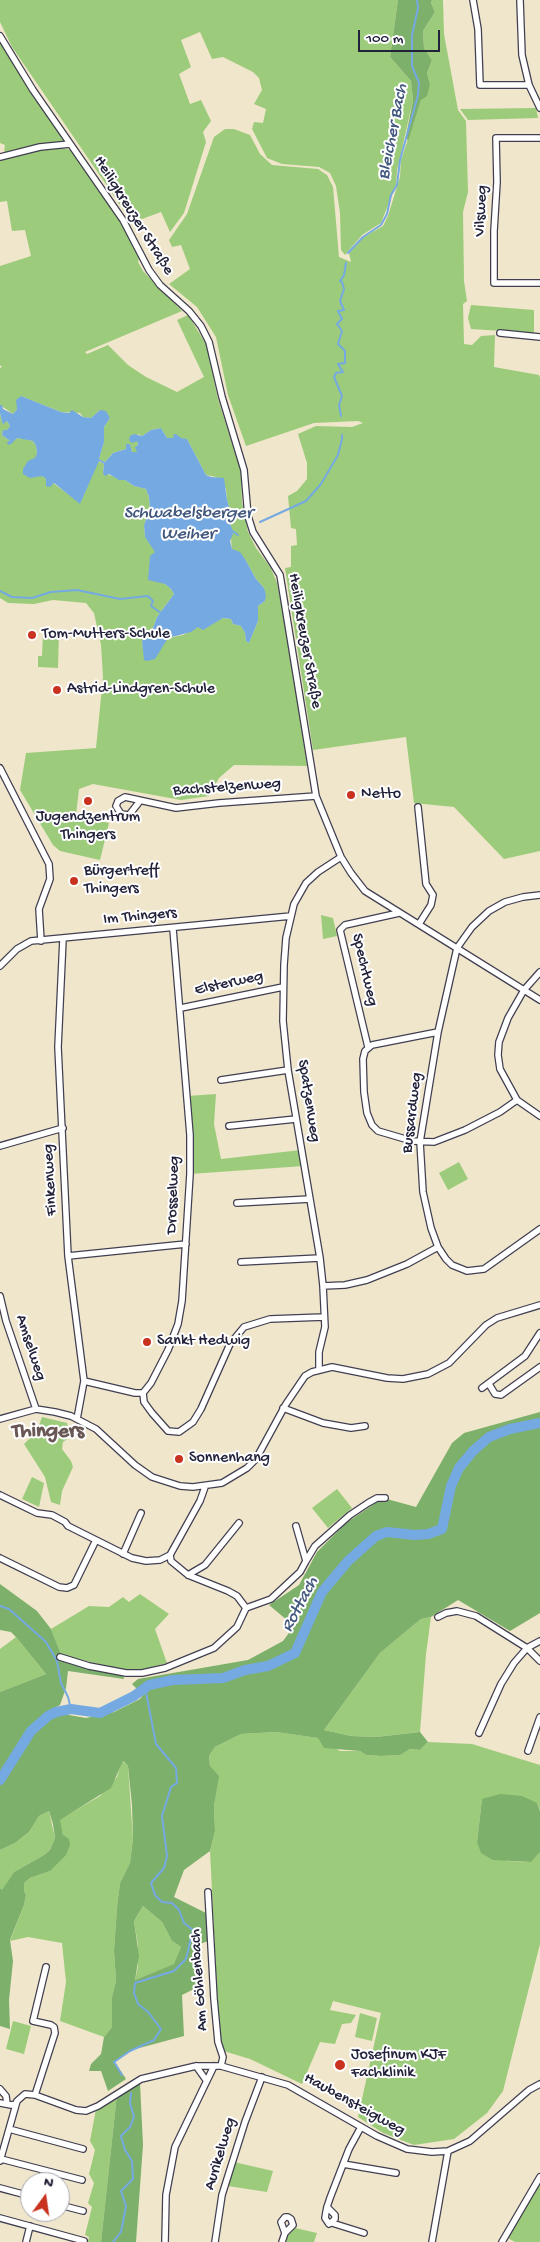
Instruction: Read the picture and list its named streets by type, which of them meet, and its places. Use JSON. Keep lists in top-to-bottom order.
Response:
{
  "streets": {
    "street": [
      "Vilsweg",
      "Heiligkreuzer Straße",
      "Bachstelzenweg",
      "Im Thingers",
      "Spechtweg",
      "Elsterweg",
      "Spatzenweg",
      "Bussardweg",
      "Finkenweg",
      "Drosselweg",
      "Amselweg",
      "Am Göhlenbach",
      "Haubensteigweg",
      "Aurikelweg"
    ]
  },
  "crossings": [
    ["Heiligkreuzer Straße", "Bachstelzenweg"],
    ["Heiligkreuzer Straße", "Spechtweg"],
    ["Heiligkreuzer Straße", "Spatzenweg"],
    ["Heiligkreuzer Straße", "Bussardweg"],
    ["Im Thingers", "Spatzenweg"],
    ["Im Thingers", "Finkenweg"],
    ["Im Thingers", "Drosselweg"],
    ["Elsterweg", "Spatzenweg"],
    ["Elsterweg", "Drosselweg"],
    ["Am Göhlenbach", "Haubensteigweg"],
    ["Haubensteigweg", "Aurikelweg"]
  ],
  "districts": ["Thingers"],
  "water": ["Bleicher Bach", "Schwabelsberger Weiher", "Rottach"],
  "places": [
    "Tom-Mutters-Schule",
    "Astrid-Lindgren-Schule",
    "Netto",
    "Jugendzentrum Thingers",
    "Bürgertreff Thingers",
    "Sankt Hedwig",
    "Sonnenhang",
    "Josefinum KJF Fachklinik"
  ],
  "scale_bar": "100 m",
  "north": "top"
}
